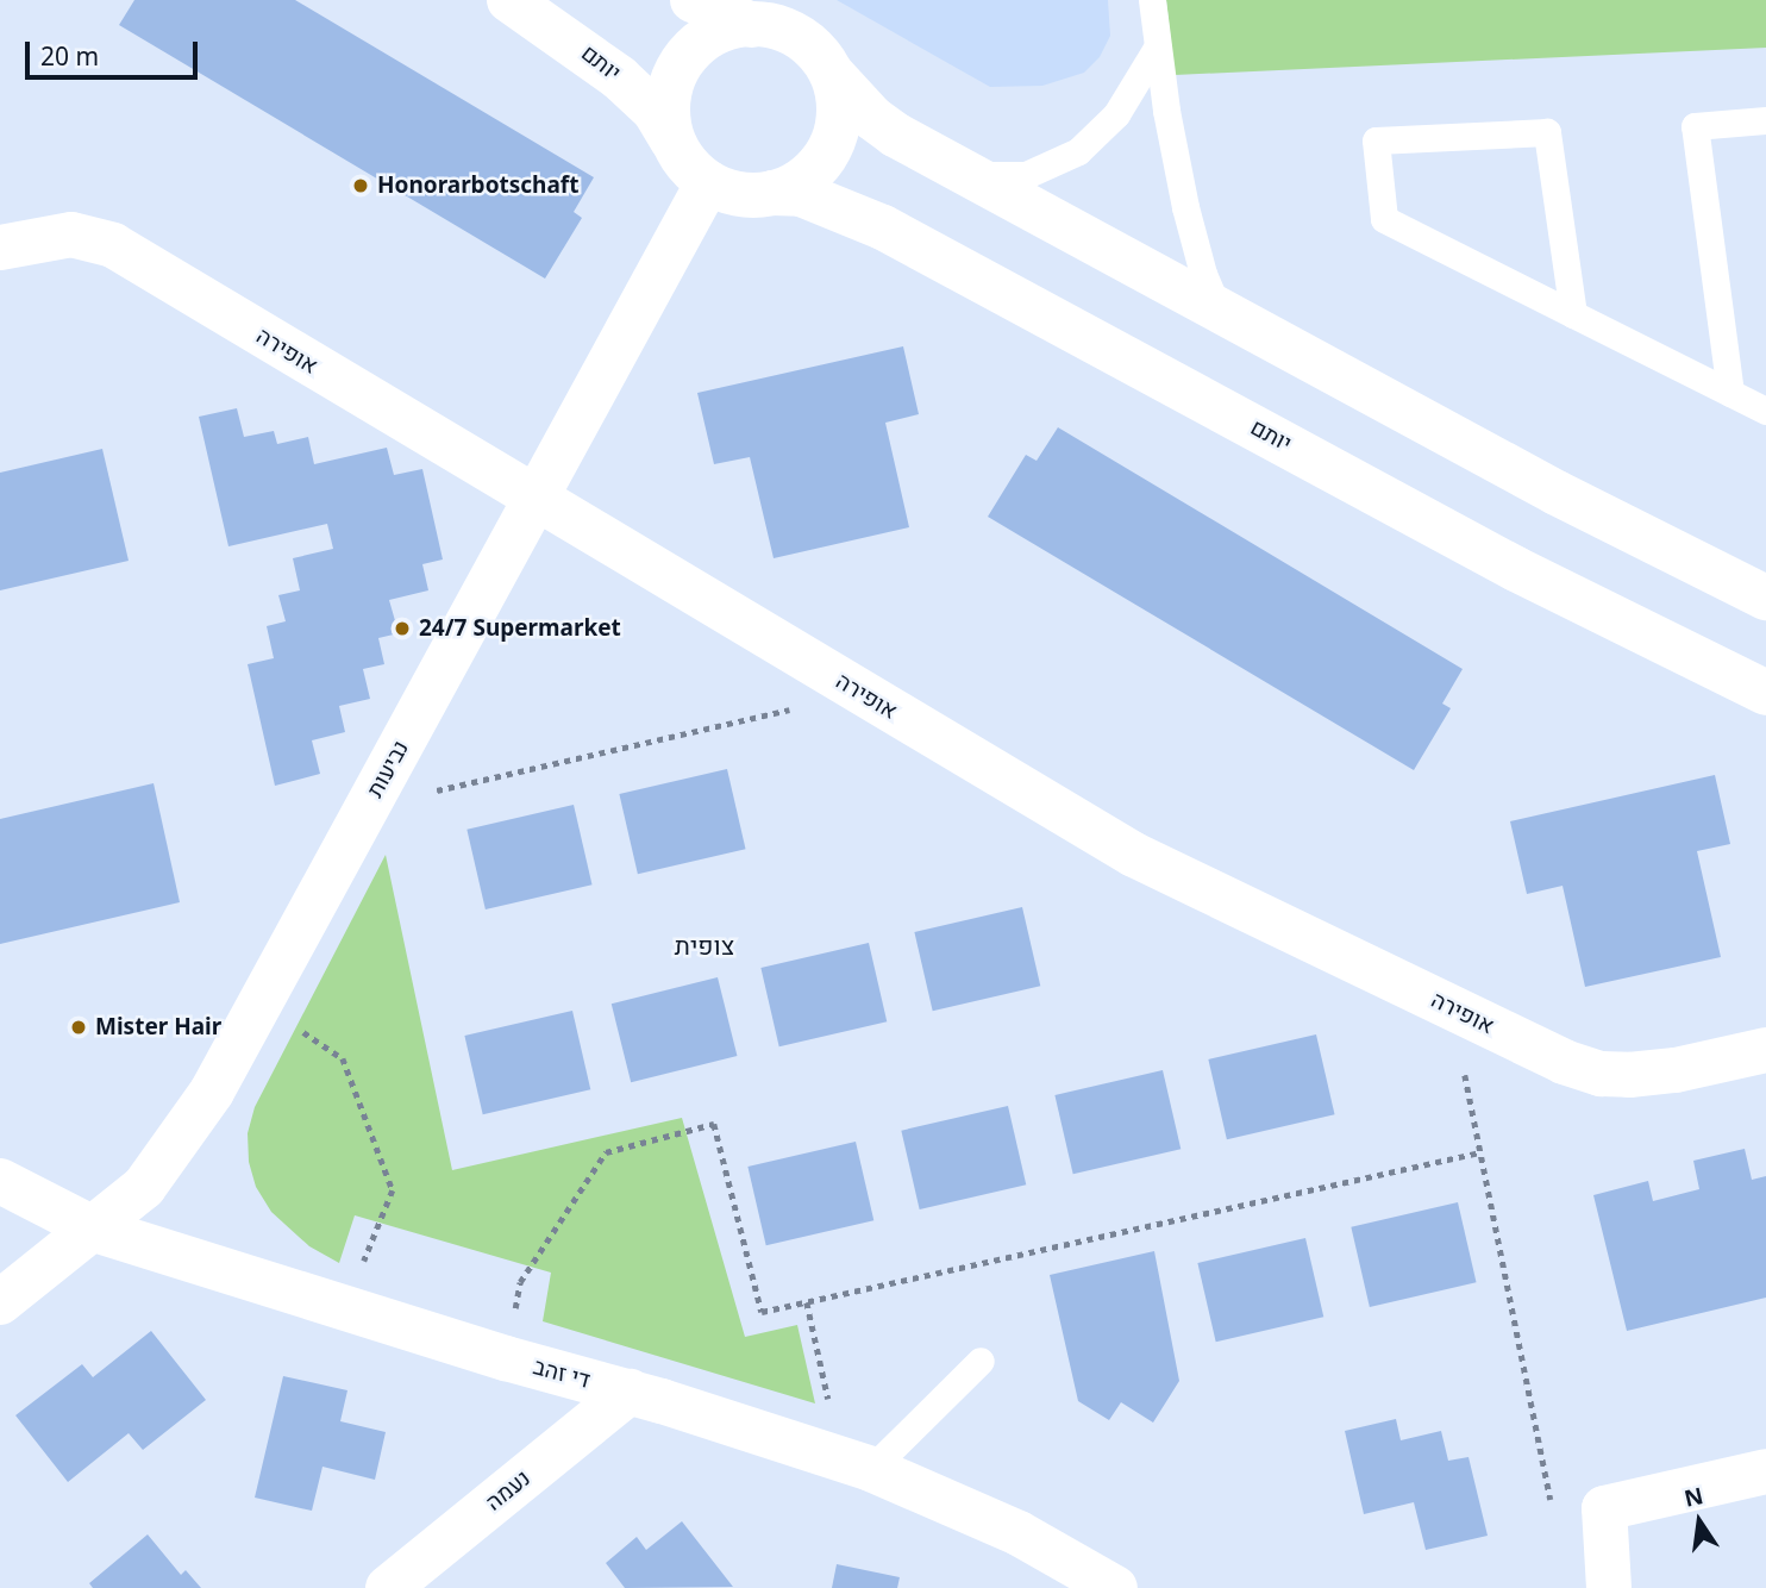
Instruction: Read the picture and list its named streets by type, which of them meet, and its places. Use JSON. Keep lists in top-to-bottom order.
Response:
{
  "streets": {
    "street": [
      "יותם",
      "אופירה",
      "נביעות",
      "די זהב",
      "נעמה"
    ]
  },
  "crossings": [
    ["יותם", "נביעות"],
    ["אופירה", "נביעות"],
    ["נביעות", "די זהב"],
    ["די זהב", "נעמה"]
  ],
  "districts": ["צופית"],
  "places": ["Honorarbotschaft", "24/7 Supermarket", "Mister Hair"],
  "scale_bar": "20 m",
  "north": "top"
}
